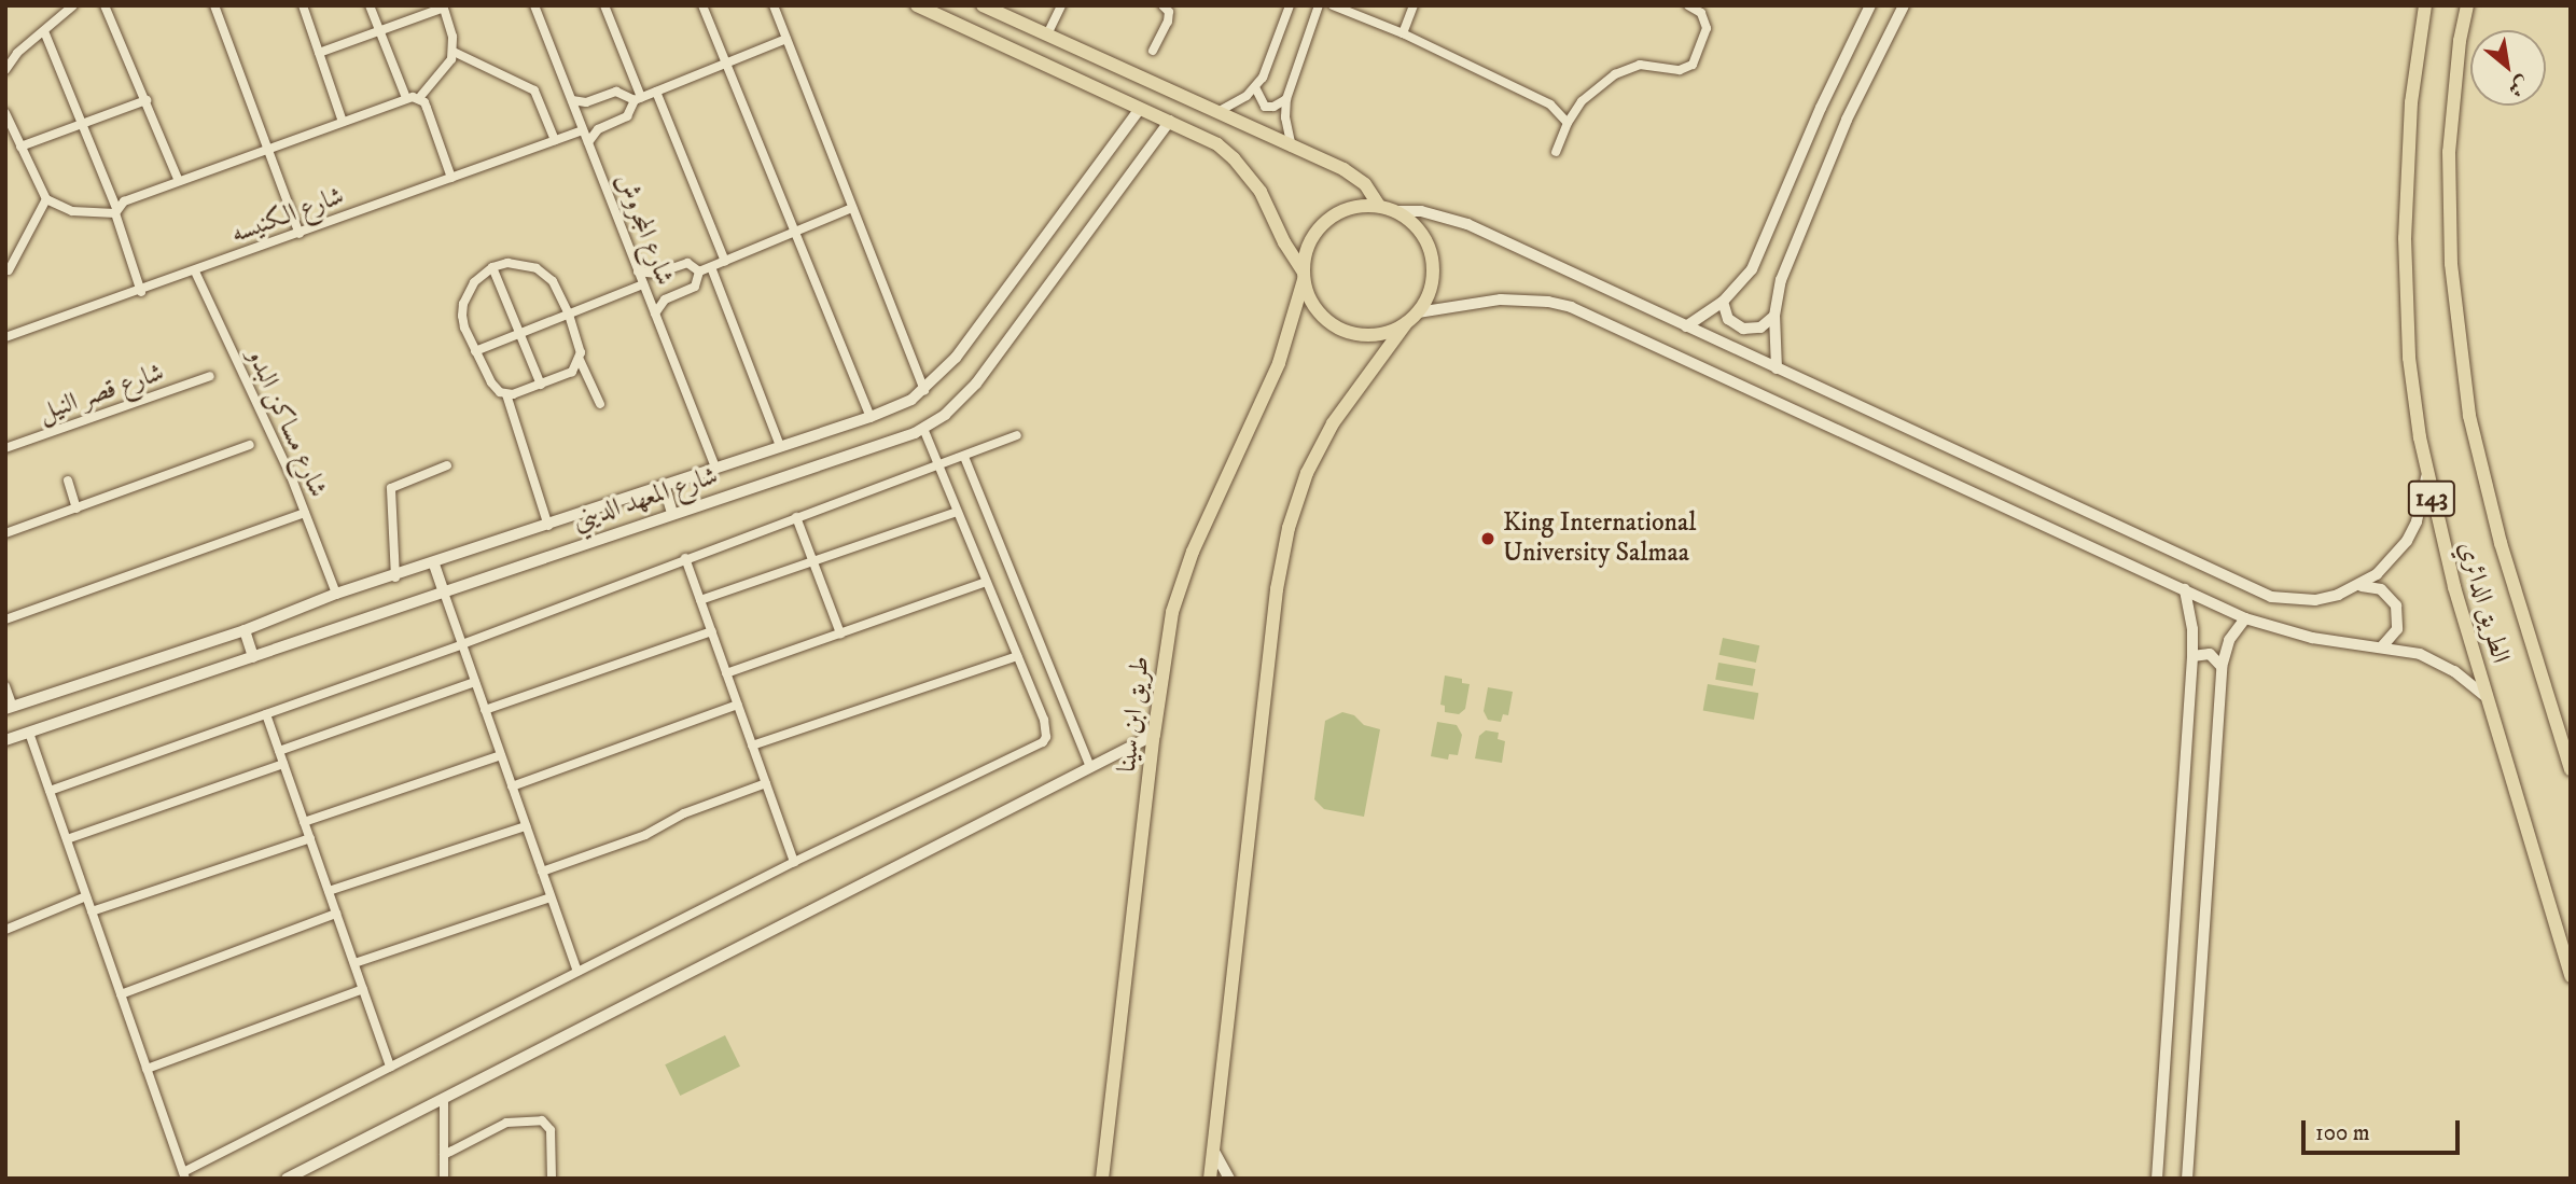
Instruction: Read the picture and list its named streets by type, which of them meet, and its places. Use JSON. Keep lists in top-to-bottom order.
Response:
{
  "streets": {
    "main road": ["143", "الطريق الدائري", "طريق ابن سينا"],
    "street": [
      "شارع الكنيسه",
      "شارع المجروش",
      "شارع قصر النيل",
      "شارع مساكن البدو",
      "شارع المعهد الديني"
    ]
  },
  "crossings": [
    ["شارع الكنيسه", "شارع المجروش"],
    ["شارع الكنيسه", "شارع مساكن البدو"],
    ["شارع المجروش", "شارع المعهد الديني"],
    ["شارع مساكن البدو", "شارع المعهد الديني"]
  ],
  "places": ["King International University Salmaa"],
  "scale_bar": "100 m",
  "north": "bottom right"
}
